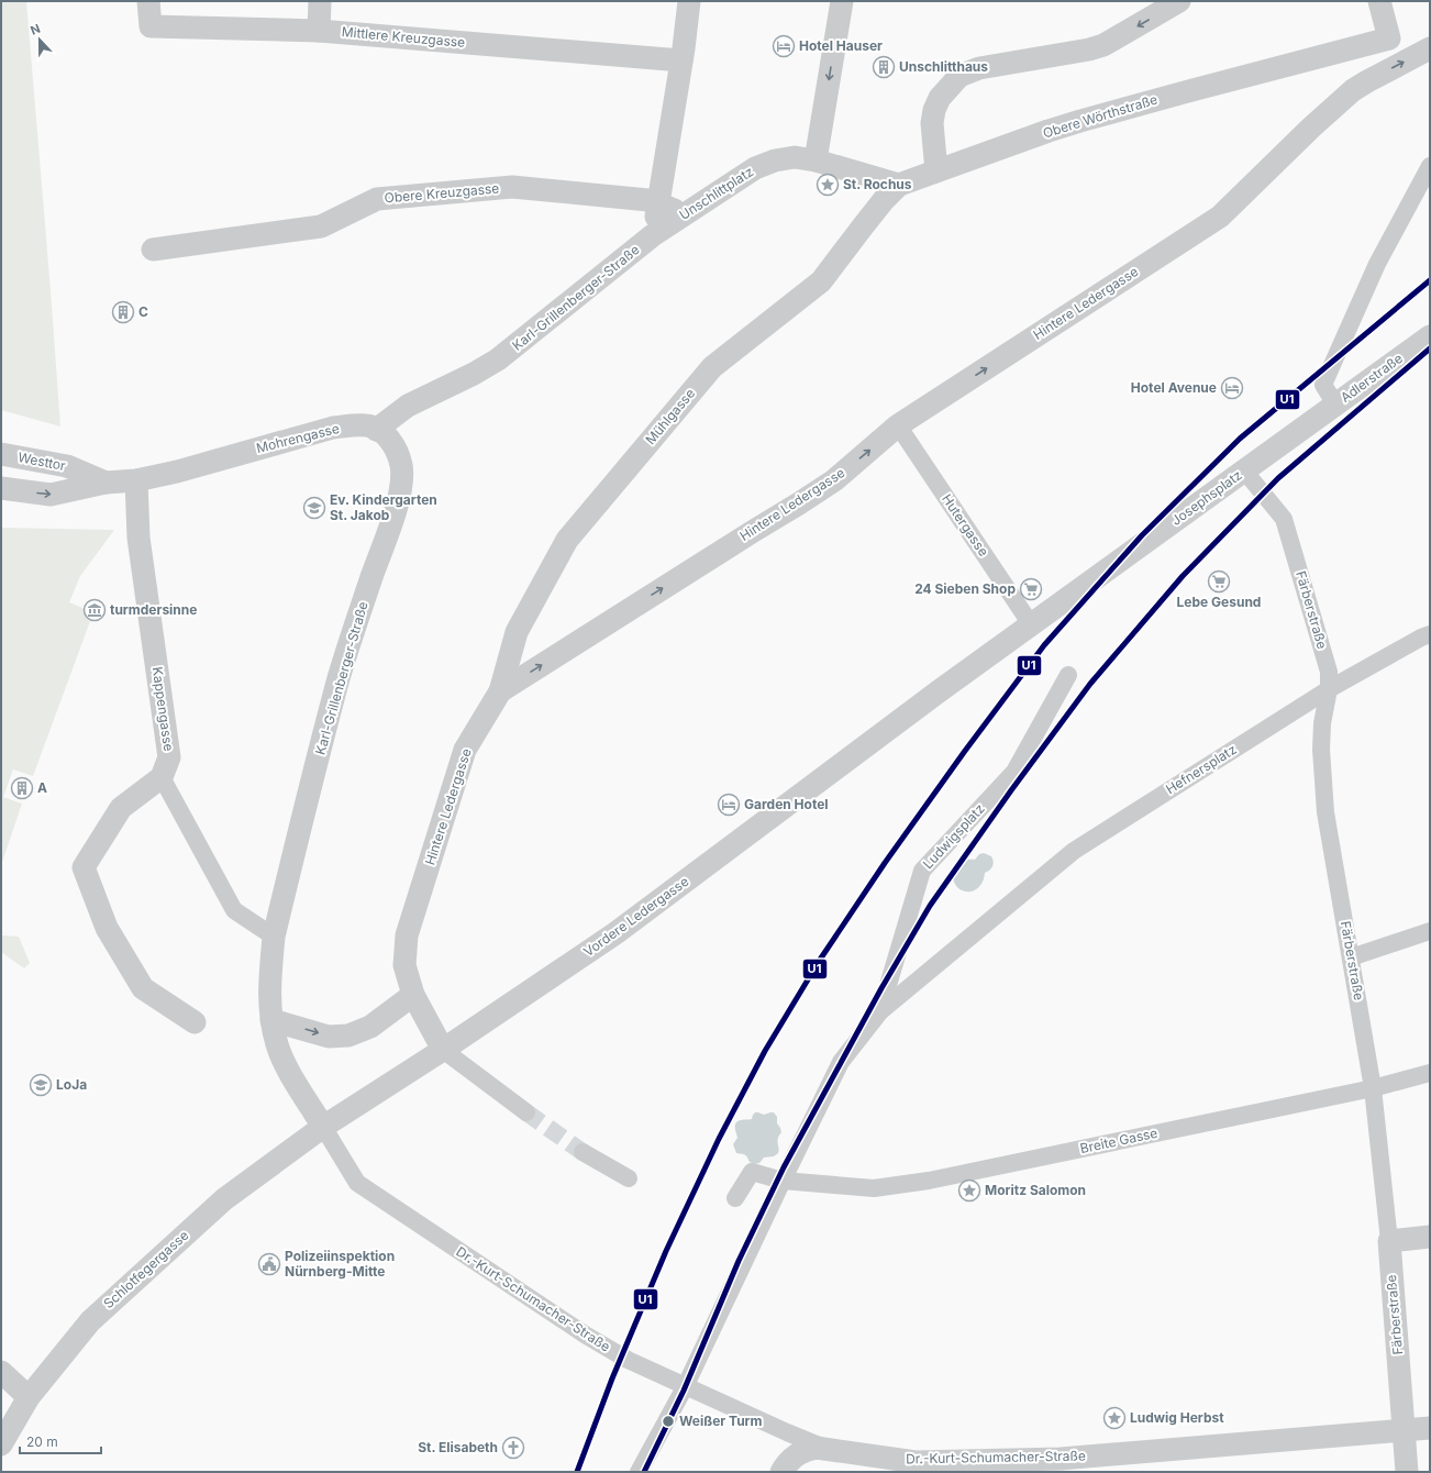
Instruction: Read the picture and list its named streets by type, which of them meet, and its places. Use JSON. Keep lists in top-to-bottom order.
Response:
{
  "streets": {
    "street": [
      "Mittlere Kreuzgasse",
      "Obere Wörthstraße",
      "Obere Kreuzgasse",
      "Unschlittplatz",
      "Karl-Grillenberger-Straße",
      "Hintere Ledergasse",
      "Adlerstraße",
      "Mühlgasse",
      "Mohrengasse",
      "Westtor",
      "Josephsplatz",
      "Hutergasse",
      "Färberstraße",
      "Kappengasse",
      "Hefnersplatz",
      "Ludwigsplatz",
      "Vordere Ledergasse",
      "Breite Gasse",
      "Schlotfegergasse",
      "Dr.-Kurt-Schumacher-Straße"
    ]
  },
  "crossings": [
    ["Mittlere Kreuzgasse", "Unschlittplatz"],
    ["Obere Wörthstraße", "Mühlgasse"],
    ["Obere Kreuzgasse", "Unschlittplatz"],
    ["Unschlittplatz", "Karl-Grillenberger-Straße"],
    ["Karl-Grillenberger-Straße", "Mohrengasse"],
    ["Karl-Grillenberger-Straße", "Vordere Ledergasse"],
    ["Karl-Grillenberger-Straße", "Schlotfegergasse"],
    ["Karl-Grillenberger-Straße", "Dr.-Kurt-Schumacher-Straße"],
    ["Hintere Ledergasse", "Mühlgasse"],
    ["Hintere Ledergasse", "Hutergasse"],
    ["Hintere Ledergasse", "Vordere Ledergasse"],
    ["Adlerstraße", "Josephsplatz"],
    ["Mohrengasse", "Westtor"],
    ["Mohrengasse", "Kappengasse"],
    ["Westtor", "Kappengasse"],
    ["Josephsplatz", "Hutergasse"],
    ["Josephsplatz", "Färberstraße"],
    ["Josephsplatz", "Vordere Ledergasse"],
    ["Färberstraße", "Hefnersplatz"],
    ["Färberstraße", "Breite Gasse"],
    ["Färberstraße", "Dr.-Kurt-Schumacher-Straße"],
    ["Hefnersplatz", "Ludwigsplatz"],
    ["Ludwigsplatz", "Breite Gasse"],
    ["Ludwigsplatz", "Dr.-Kurt-Schumacher-Straße"],
    ["Vordere Ledergasse", "Schlotfegergasse"],
    ["Vordere Ledergasse", "Dr.-Kurt-Schumacher-Straße"],
    ["Schlotfegergasse", "Dr.-Kurt-Schumacher-Straße"]
  ],
  "one_way": ["Hintere Ledergasse"],
  "places": {
    "hotel": ["Hotel Hauser", "Hotel Avenue", "Garden Hotel"],
    "building": ["Unschlitthaus", "C", "A"],
    "place": ["St. Rochus", "Moritz Salomon", "Ludwig Herbst"],
    "school or university": ["Ev. Kindergarten St. Jakob", "LoJa"],
    "supermarket": ["Lebe Gesund", "24 Sieben Shop"],
    "museum": ["turmdersinne"],
    "public building": ["Polizeiinspektion Nürnberg-Mitte"],
    "other": ["Weißer Turm"],
    "church": ["St. Elisabeth"]
  },
  "lines": ["transit line U1"],
  "scale_bar": "20 m",
  "north": "top"
}
